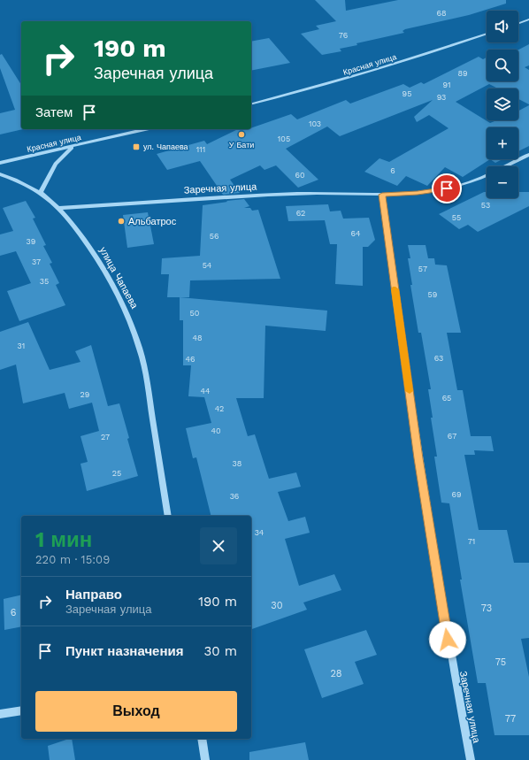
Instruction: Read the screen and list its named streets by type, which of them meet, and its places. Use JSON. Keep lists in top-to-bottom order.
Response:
{
  "streets": {
    "street": ["Красная улица", "Заречная улица", "улица Чапаева"]
  },
  "crossings": [
    ["Заречная улица", "улица Чапаева"]
  ],
  "places": {
    "other": ["У Бати", "Альбатрос"],
    "transit": ["ул. Чапаева"]
  },
  "house_numbers": [
    "68",
    "76",
    "89",
    "91",
    "95",
    "93",
    "103",
    "105",
    "111",
    "6",
    "60",
    "53",
    "62",
    "55",
    "64",
    "56",
    "39",
    "37",
    "54",
    "57",
    "35",
    "59",
    "50",
    "48",
    "31",
    "63",
    "46",
    "44",
    "29",
    "65",
    "42",
    "40",
    "67",
    "27",
    "38",
    "25",
    "69",
    "36",
    "34",
    "71",
    "30",
    "73",
    "6",
    "75",
    "28",
    "77"
  ],
  "page": {
    "map_buttons": ["+", "−"],
    "turn": ["190 m", "Заречная улица"],
    "then": "Затем",
    "heading": ["1 мин", "220 m · 15:09"],
    "list": [
      {
        "name": "Направо",
        "note": "Заречная улица",
        "value": "190 m"
      },
      {
        "name": "Пункт назначения",
        "value": "30 m"
      }
    ],
    "buttons": "Выход"
  }
}
